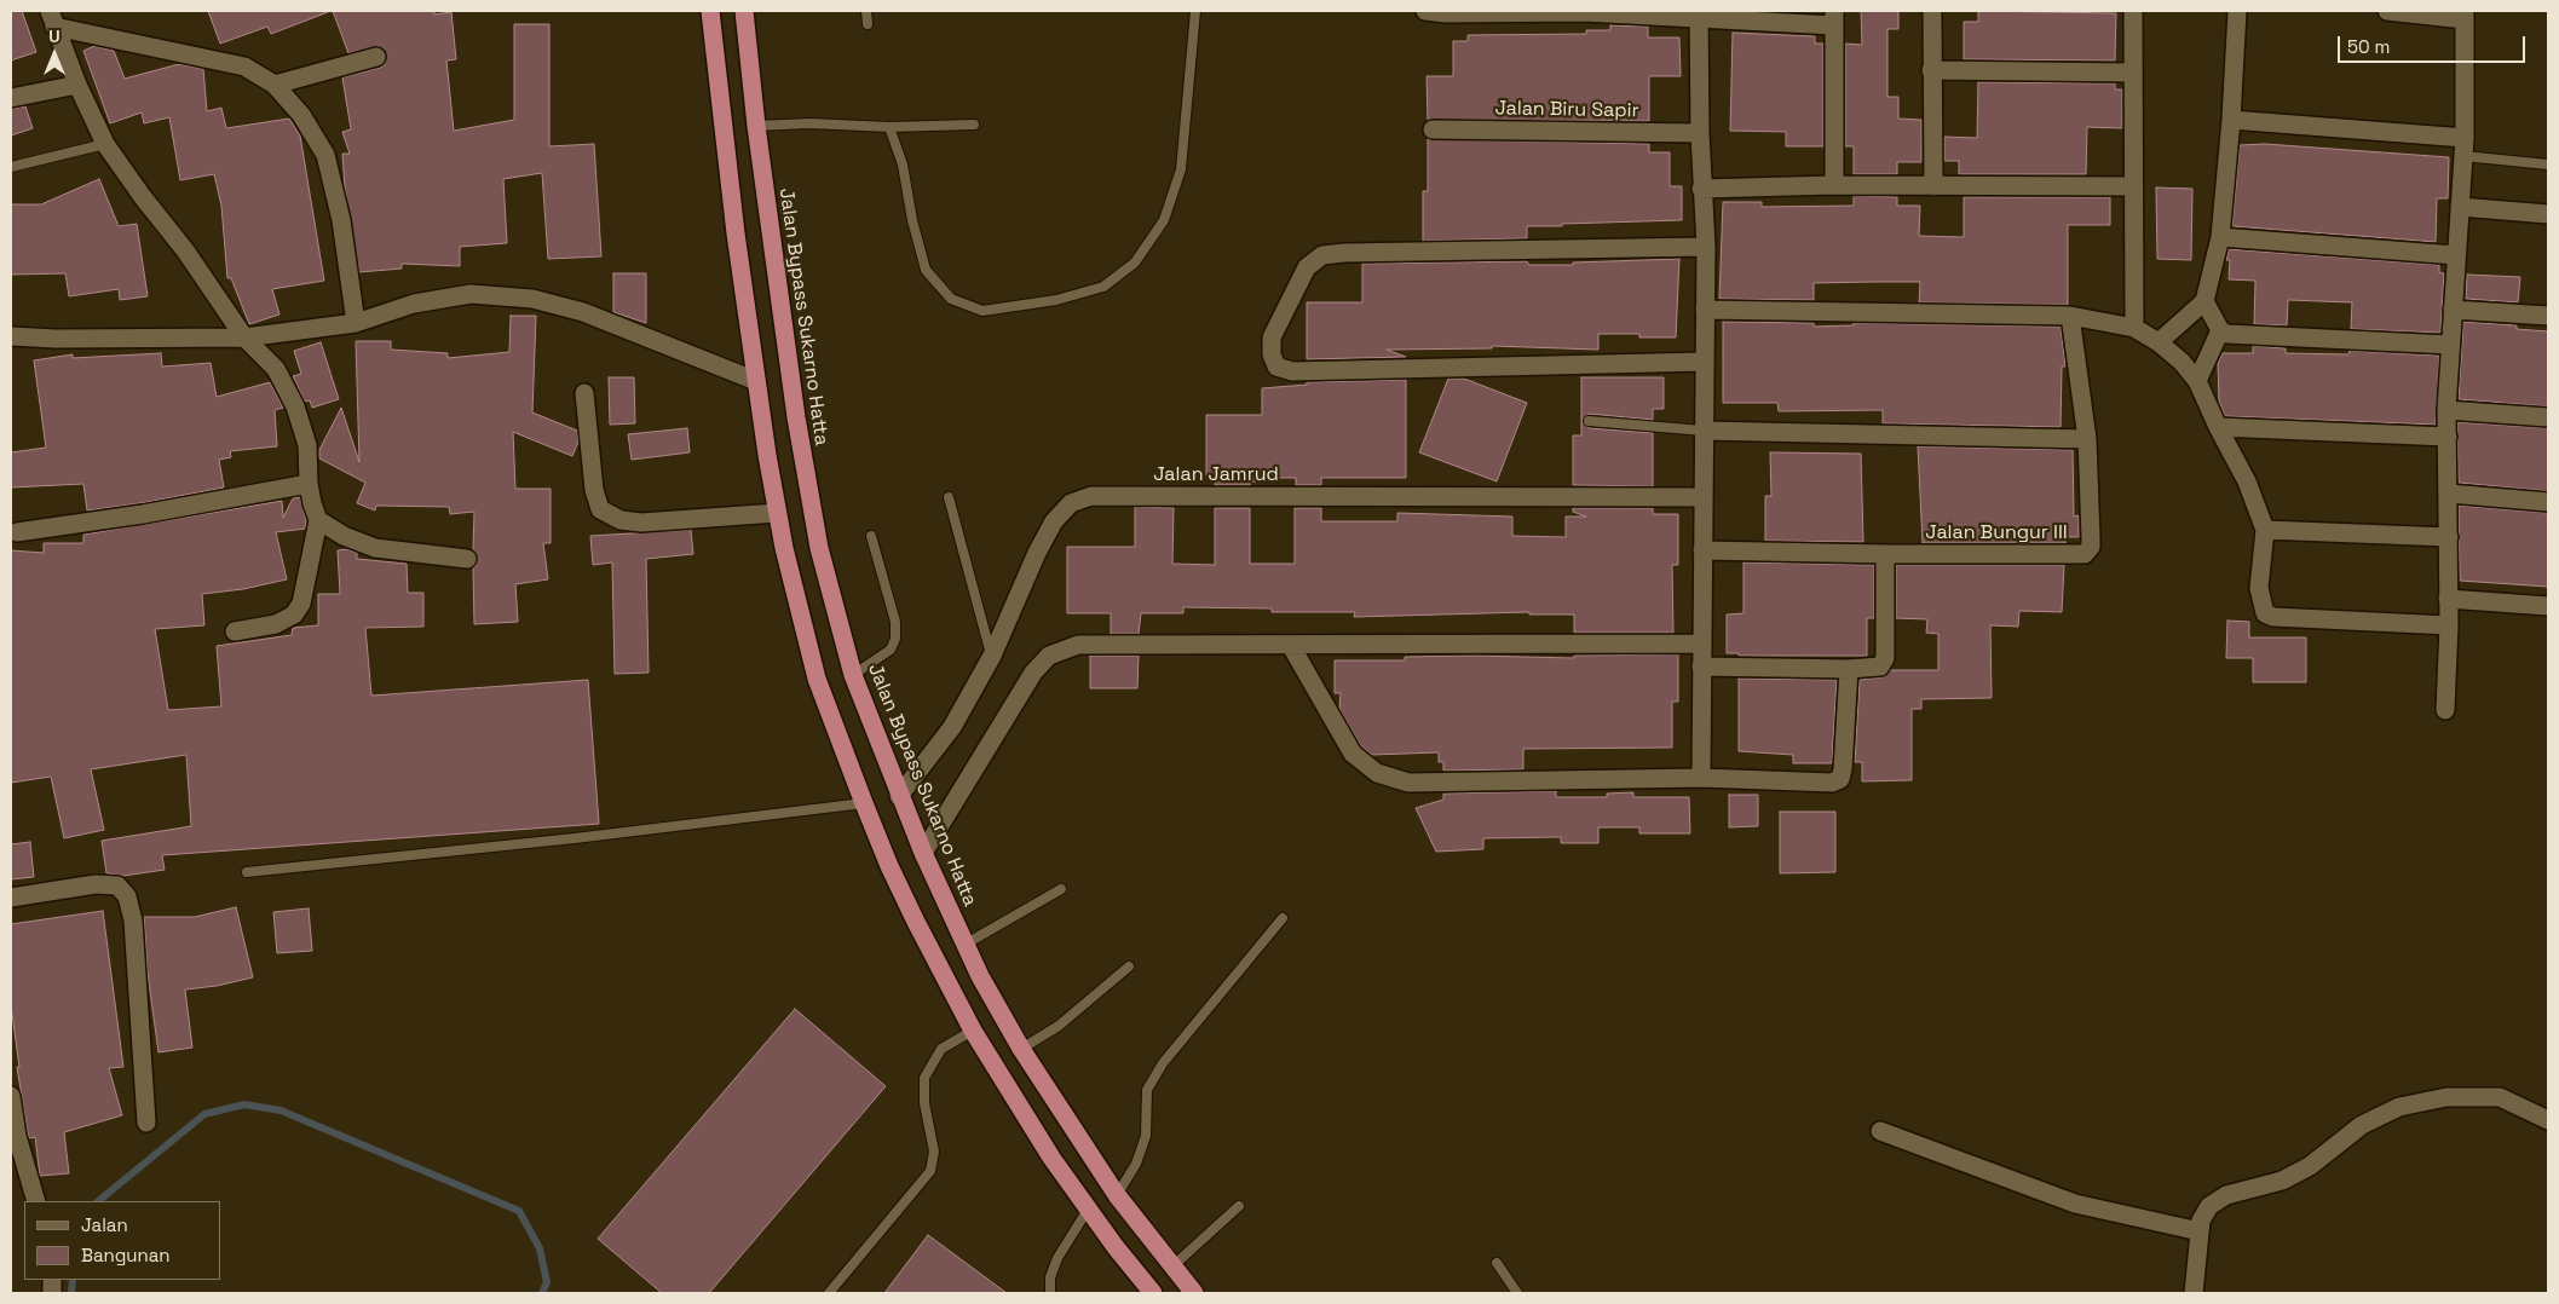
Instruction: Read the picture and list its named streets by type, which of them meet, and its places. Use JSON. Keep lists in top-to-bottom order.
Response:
{
  "streets": {
    "highway": ["Jalan Bypass Sukarno Hatta"],
    "street": ["Jalan Biru Sapir", "Jalan Jamrud", "Jalan Bungur III"]
  },
  "crossings": [
    ["Jalan Bypass Sukarno Hatta", "Jalan Jamrud"]
  ],
  "legend": ["Jalan", "Bangunan"],
  "scale_bar": "50 m",
  "north": "top"
}
